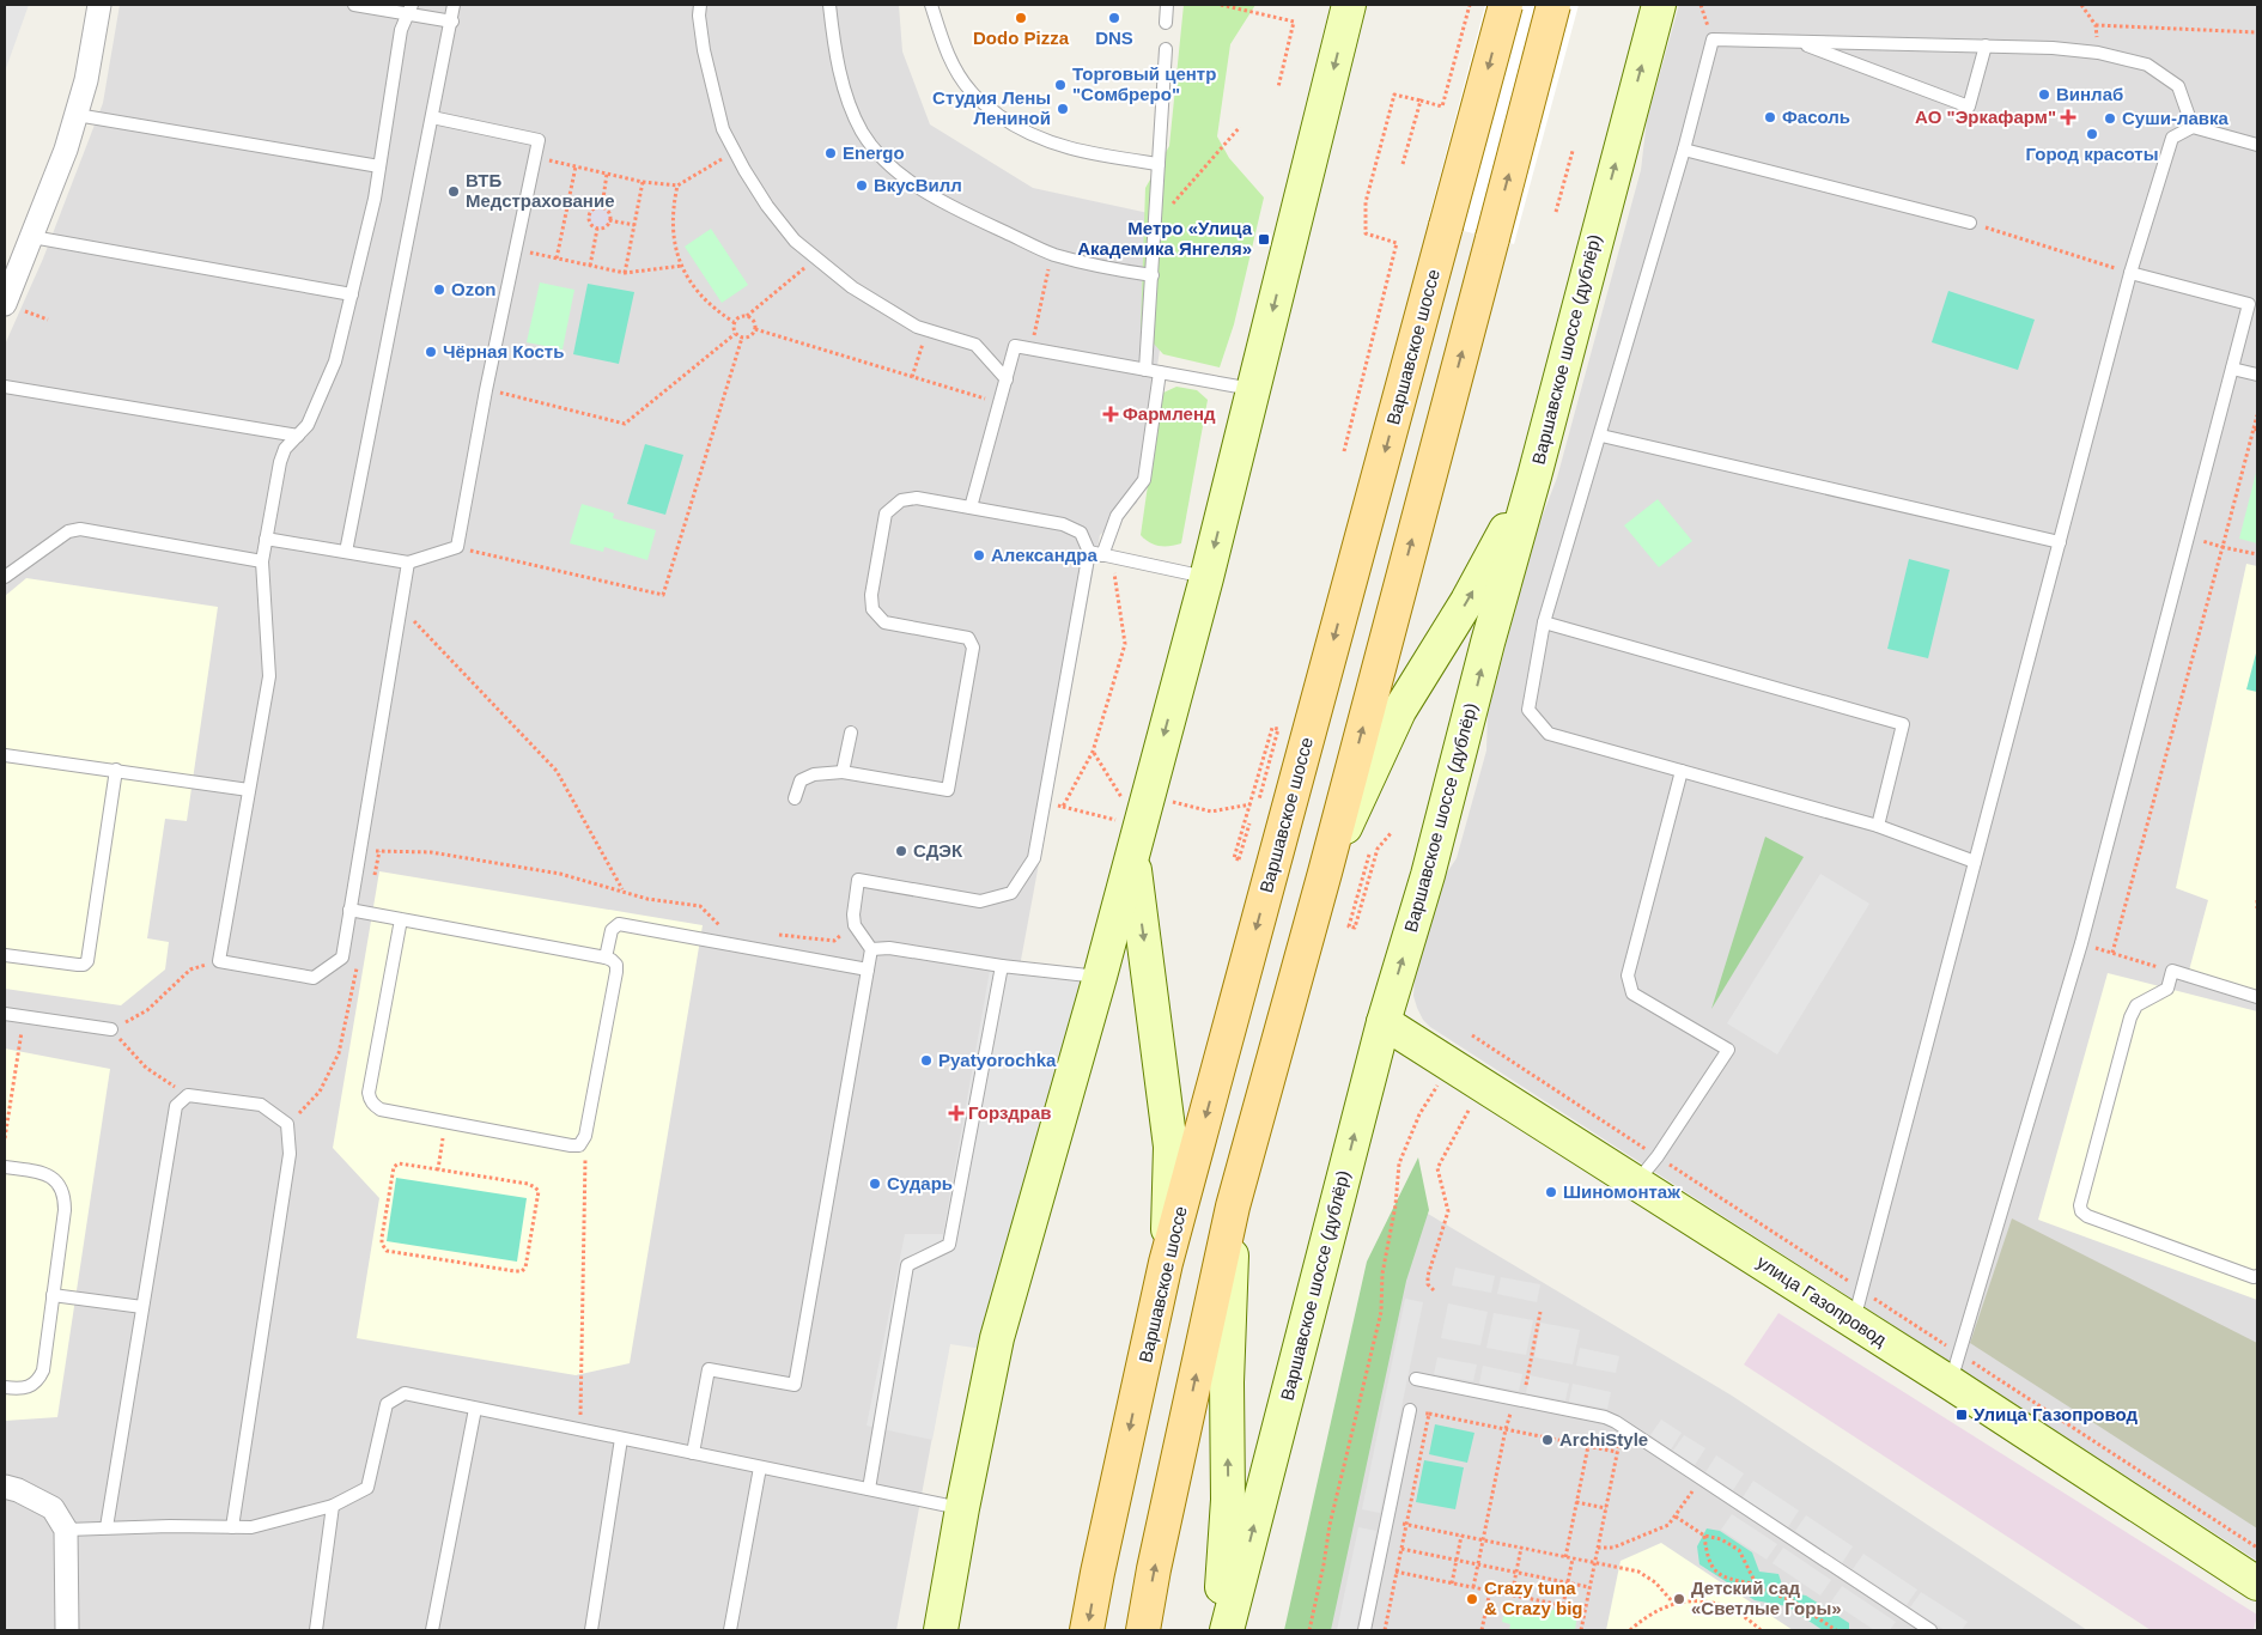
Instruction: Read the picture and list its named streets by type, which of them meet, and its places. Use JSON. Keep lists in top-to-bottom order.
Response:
{
  "streets": {
    "main road": ["Варшавское шоссе", "Варшавское шоссе (дублёр)", "улица Газопровод"]
  },
  "crossings": [
    ["Варшавское шоссе (дублёр)", "улица Газопровод"]
  ],
  "places": {
    "other": [
      "Dodo Pizza",
      "DNS",
      "Торговый центр \"Сомбреро\"",
      "Винлаб",
      "Студия Лены Лениной",
      "Фасоль",
      "Суши-лавка",
      "Город красоты",
      "Energo",
      "ВкусВилл",
      "ВТБ Медстрахование",
      "Ozon",
      "Чёрная Кость",
      "Александра",
      "СДЭК",
      "Pyatyorochka",
      "Сударь",
      "Шиномонтаж",
      "ArchiStyle",
      "Crazy tuna & Crazy big",
      "Детский сад «Светлые Горы»"
    ],
    "health": ["АО \"Эркафарм\"", "Фармленд", "Горздрав"],
    "transit": ["Метро «Улица Академика Янгеля»", "Улица Газопровод"]
  }
}
